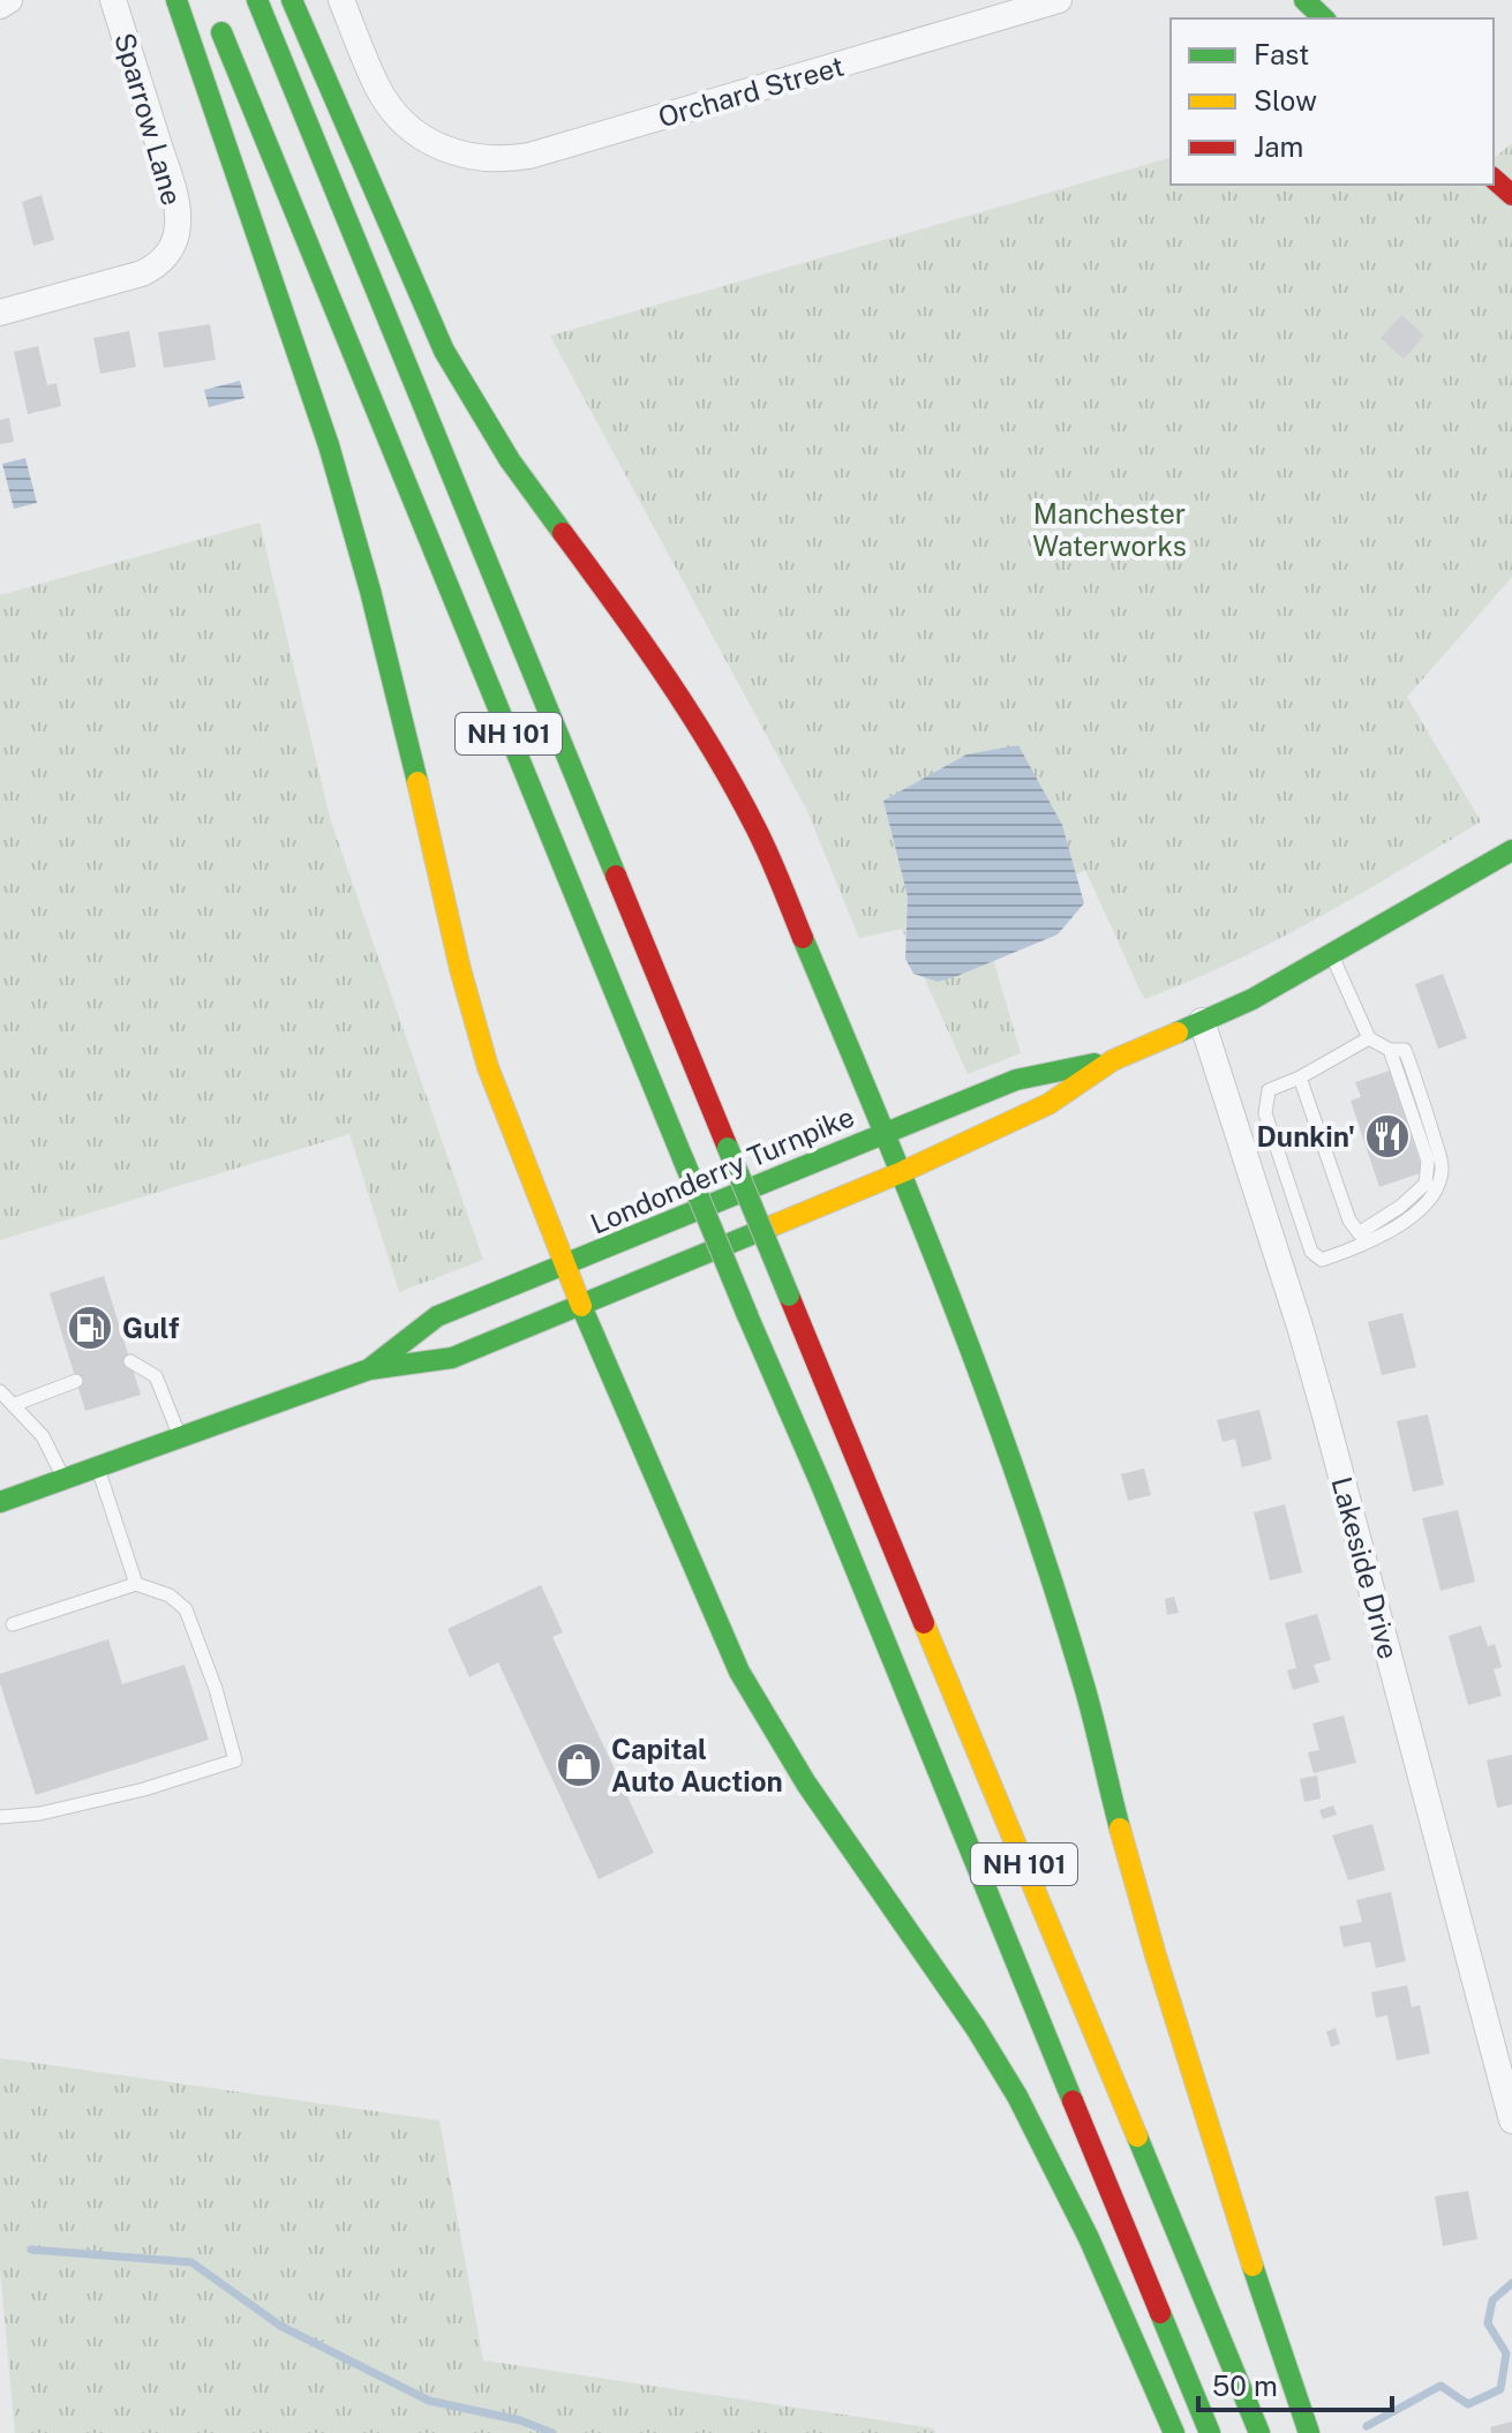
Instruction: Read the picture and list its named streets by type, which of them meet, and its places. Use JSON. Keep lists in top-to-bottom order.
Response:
{
  "streets": {
    "main road": ["NH 101", "Londonderry Turnpike"],
    "street": ["Orchard Street", "Sparrow Lane", "Lakeside Drive"]
  },
  "crossings": [
    ["Londonderry Turnpike", "Lakeside Drive"]
  ],
  "parks": ["Manchester Waterworks"],
  "places": {
    "restaurant": ["Dunkin'"],
    "fuel station": ["Gulf"],
    "shop": ["Capital Auto Auction"]
  },
  "legend": ["Fast", "Slow", "Jam"],
  "scale_bar": "50 m"
}
